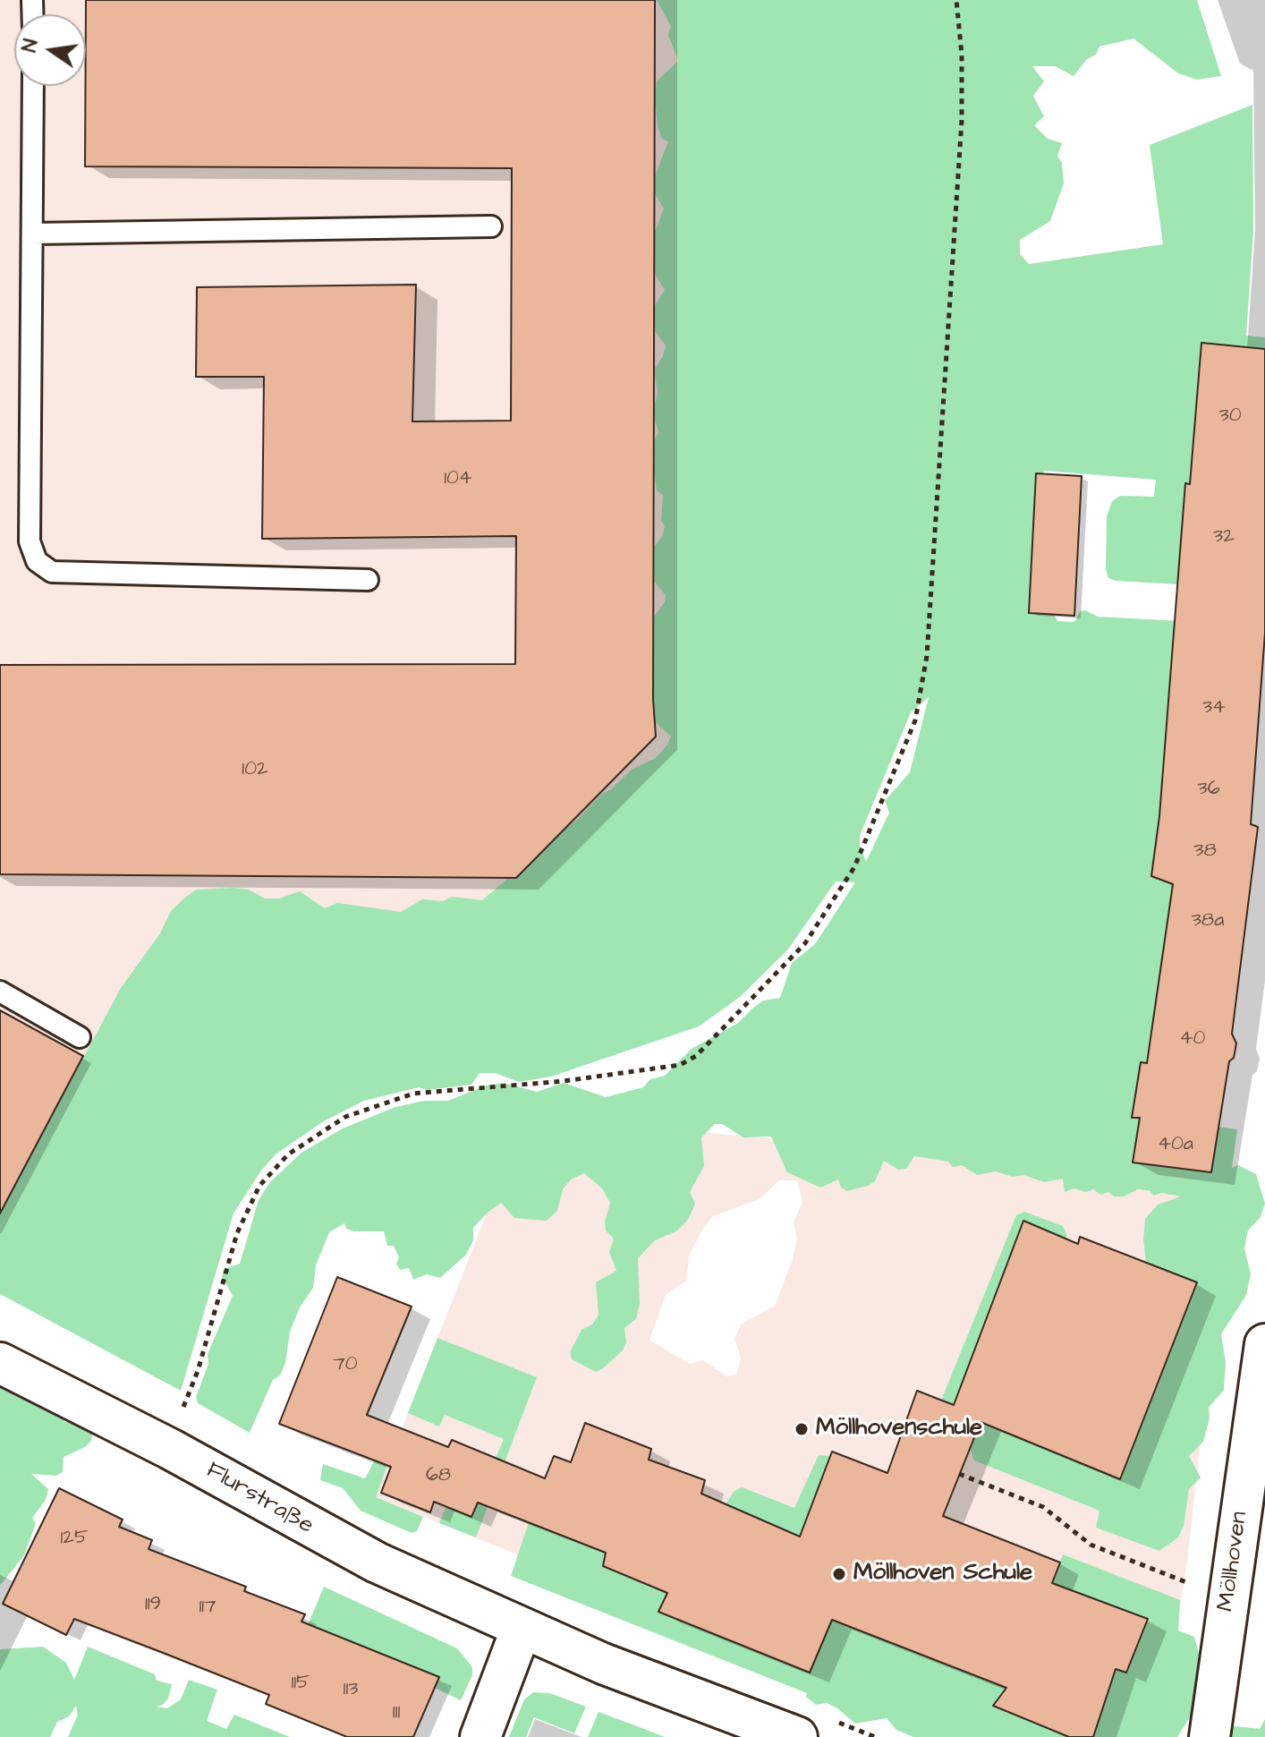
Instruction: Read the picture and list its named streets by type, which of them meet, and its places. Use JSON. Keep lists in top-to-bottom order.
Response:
{
  "streets": {
    "street": ["Flurstraße", "Möllhoven"]
  },
  "places": ["Möllhovenschule", "Möllhoven Schule"],
  "house_numbers": [
    "30",
    "104",
    "32",
    "34",
    "102",
    "36",
    "38",
    "38a",
    "40",
    "40a",
    "70",
    "68",
    "125",
    "119",
    "117",
    "115",
    "113",
    "111"
  ],
  "north": "left"
}
